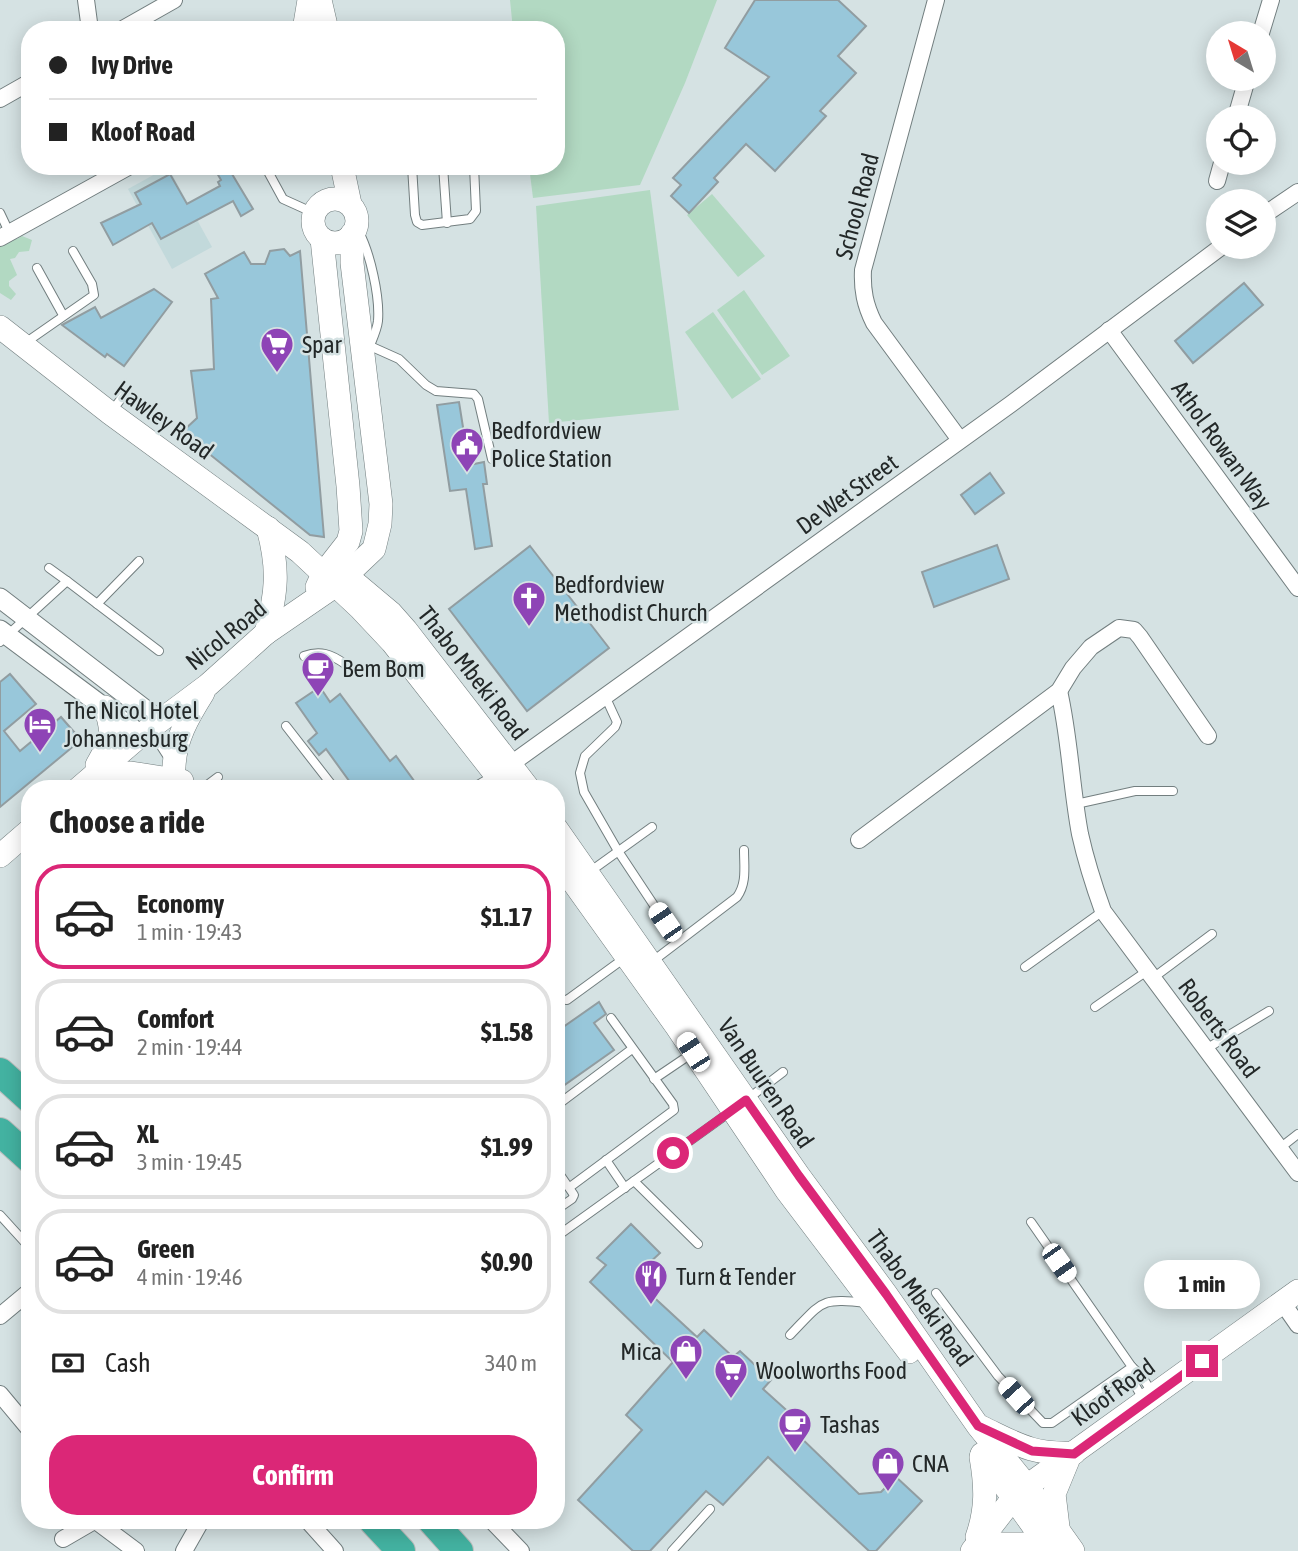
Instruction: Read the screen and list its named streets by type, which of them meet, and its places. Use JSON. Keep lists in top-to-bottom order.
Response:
{
  "streets": {
    "main road": [
      "Hawley Road",
      "Nicol Road",
      "Thabo Mbeki Road",
      "Van Buuren Road",
      "Kloof Road"
    ],
    "street": [
      "School Road",
      "Athol Rowan Way",
      "De Wet Street",
      "Roberts Road"
    ]
  },
  "crossings": [
    ["School Road", "De Wet Street"],
    ["Hawley Road", "Nicol Road"],
    ["Athol Rowan Way", "De Wet Street"],
    ["De Wet Street", "Thabo Mbeki Road"],
    ["Thabo Mbeki Road", "Van Buuren Road"],
    ["Thabo Mbeki Road", "Kloof Road"]
  ],
  "places": {
    "supermarket": ["Spar", "Woolworths Food"],
    "public building": ["Bedfordview Police Station"],
    "church": ["Bedfordview Methodist Church"],
    "cafe": ["Bem Bom", "Tashas"],
    "hotel": ["The Nicol Hotel Johannesburg"],
    "restaurant": ["Turn & Tender"],
    "shop": ["Mica", "CNA"]
  },
  "north": "top left",
  "page": {
    "banner": ["Ivy Drive", "Kloof Road"],
    "heading": "Choose a ride",
    "list": [
      {
        "name": "Economy",
        "note": "1 min · 19:43",
        "value": "$1.17"
      },
      {
        "name": "Comfort",
        "note": "2 min · 19:44",
        "value": "$1.58"
      },
      {
        "name": "XL",
        "note": "3 min · 19:45",
        "value": "$1.99"
      },
      {
        "name": "Green",
        "note": "4 min · 19:46",
        "value": "$0.90"
      }
    ],
    "bubble": "1 min",
    "pay": ["Cash", "340 m"],
    "buttons": "Confirm"
  }
}
